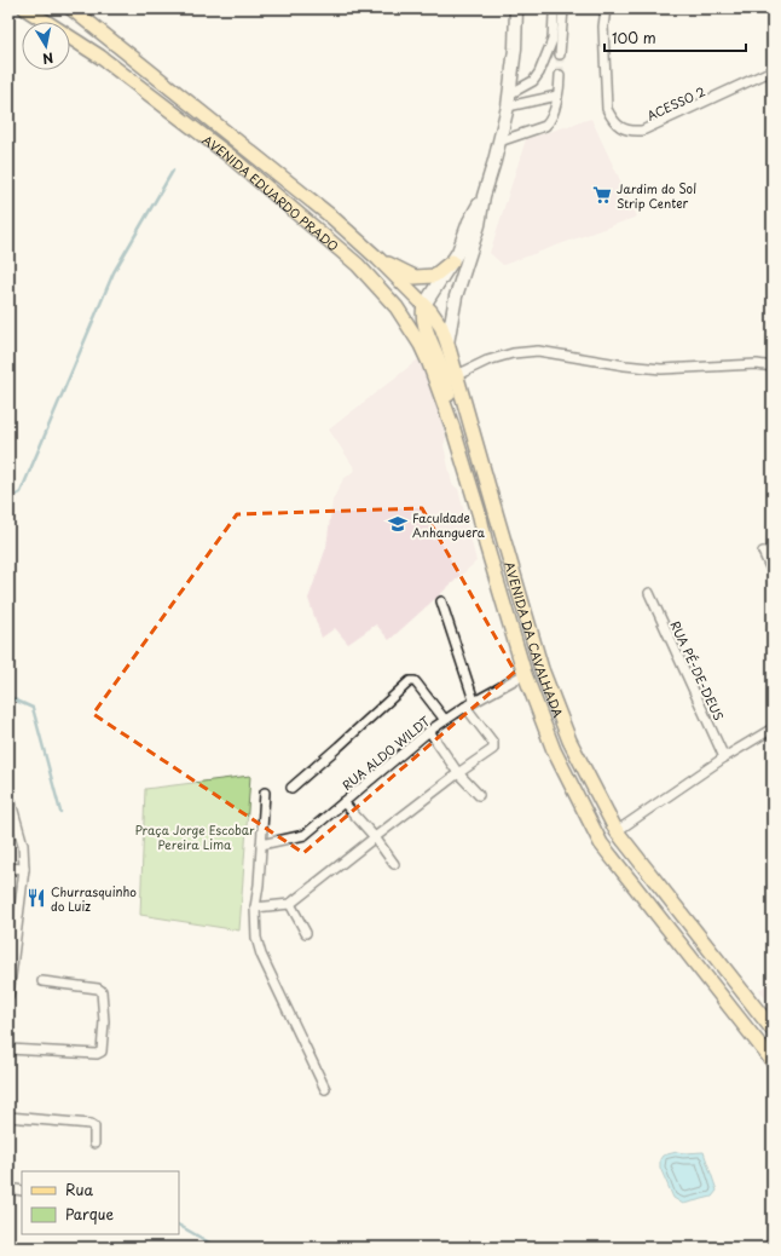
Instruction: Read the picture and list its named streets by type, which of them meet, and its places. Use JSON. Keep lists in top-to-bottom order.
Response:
{
  "streets": {
    "main road": ["AVENIDA EDUARDO PRADO", "AVENIDA DA CAVALHADA"],
    "street": ["ACESSO 2", "RUA PÉ-DE-DEUS", "RUA ALDO WILDT"]
  },
  "crossings": [
    ["AVENIDA EDUARDO PRADO", "AVENIDA DA CAVALHADA"],
    ["AVENIDA DA CAVALHADA", "RUA ALDO WILDT"]
  ],
  "parks": ["Praça Jorge Escobar Pereira Lima"],
  "places": {
    "supermarket": ["Jardim do Sol Strip Center"],
    "school or university": ["Faculdade Anhanguera"],
    "restaurant": ["Churrasquinho do Luiz"]
  },
  "legend": ["Rua", "Parque"],
  "scale_bar": "100 m",
  "north": "bottom"
}
